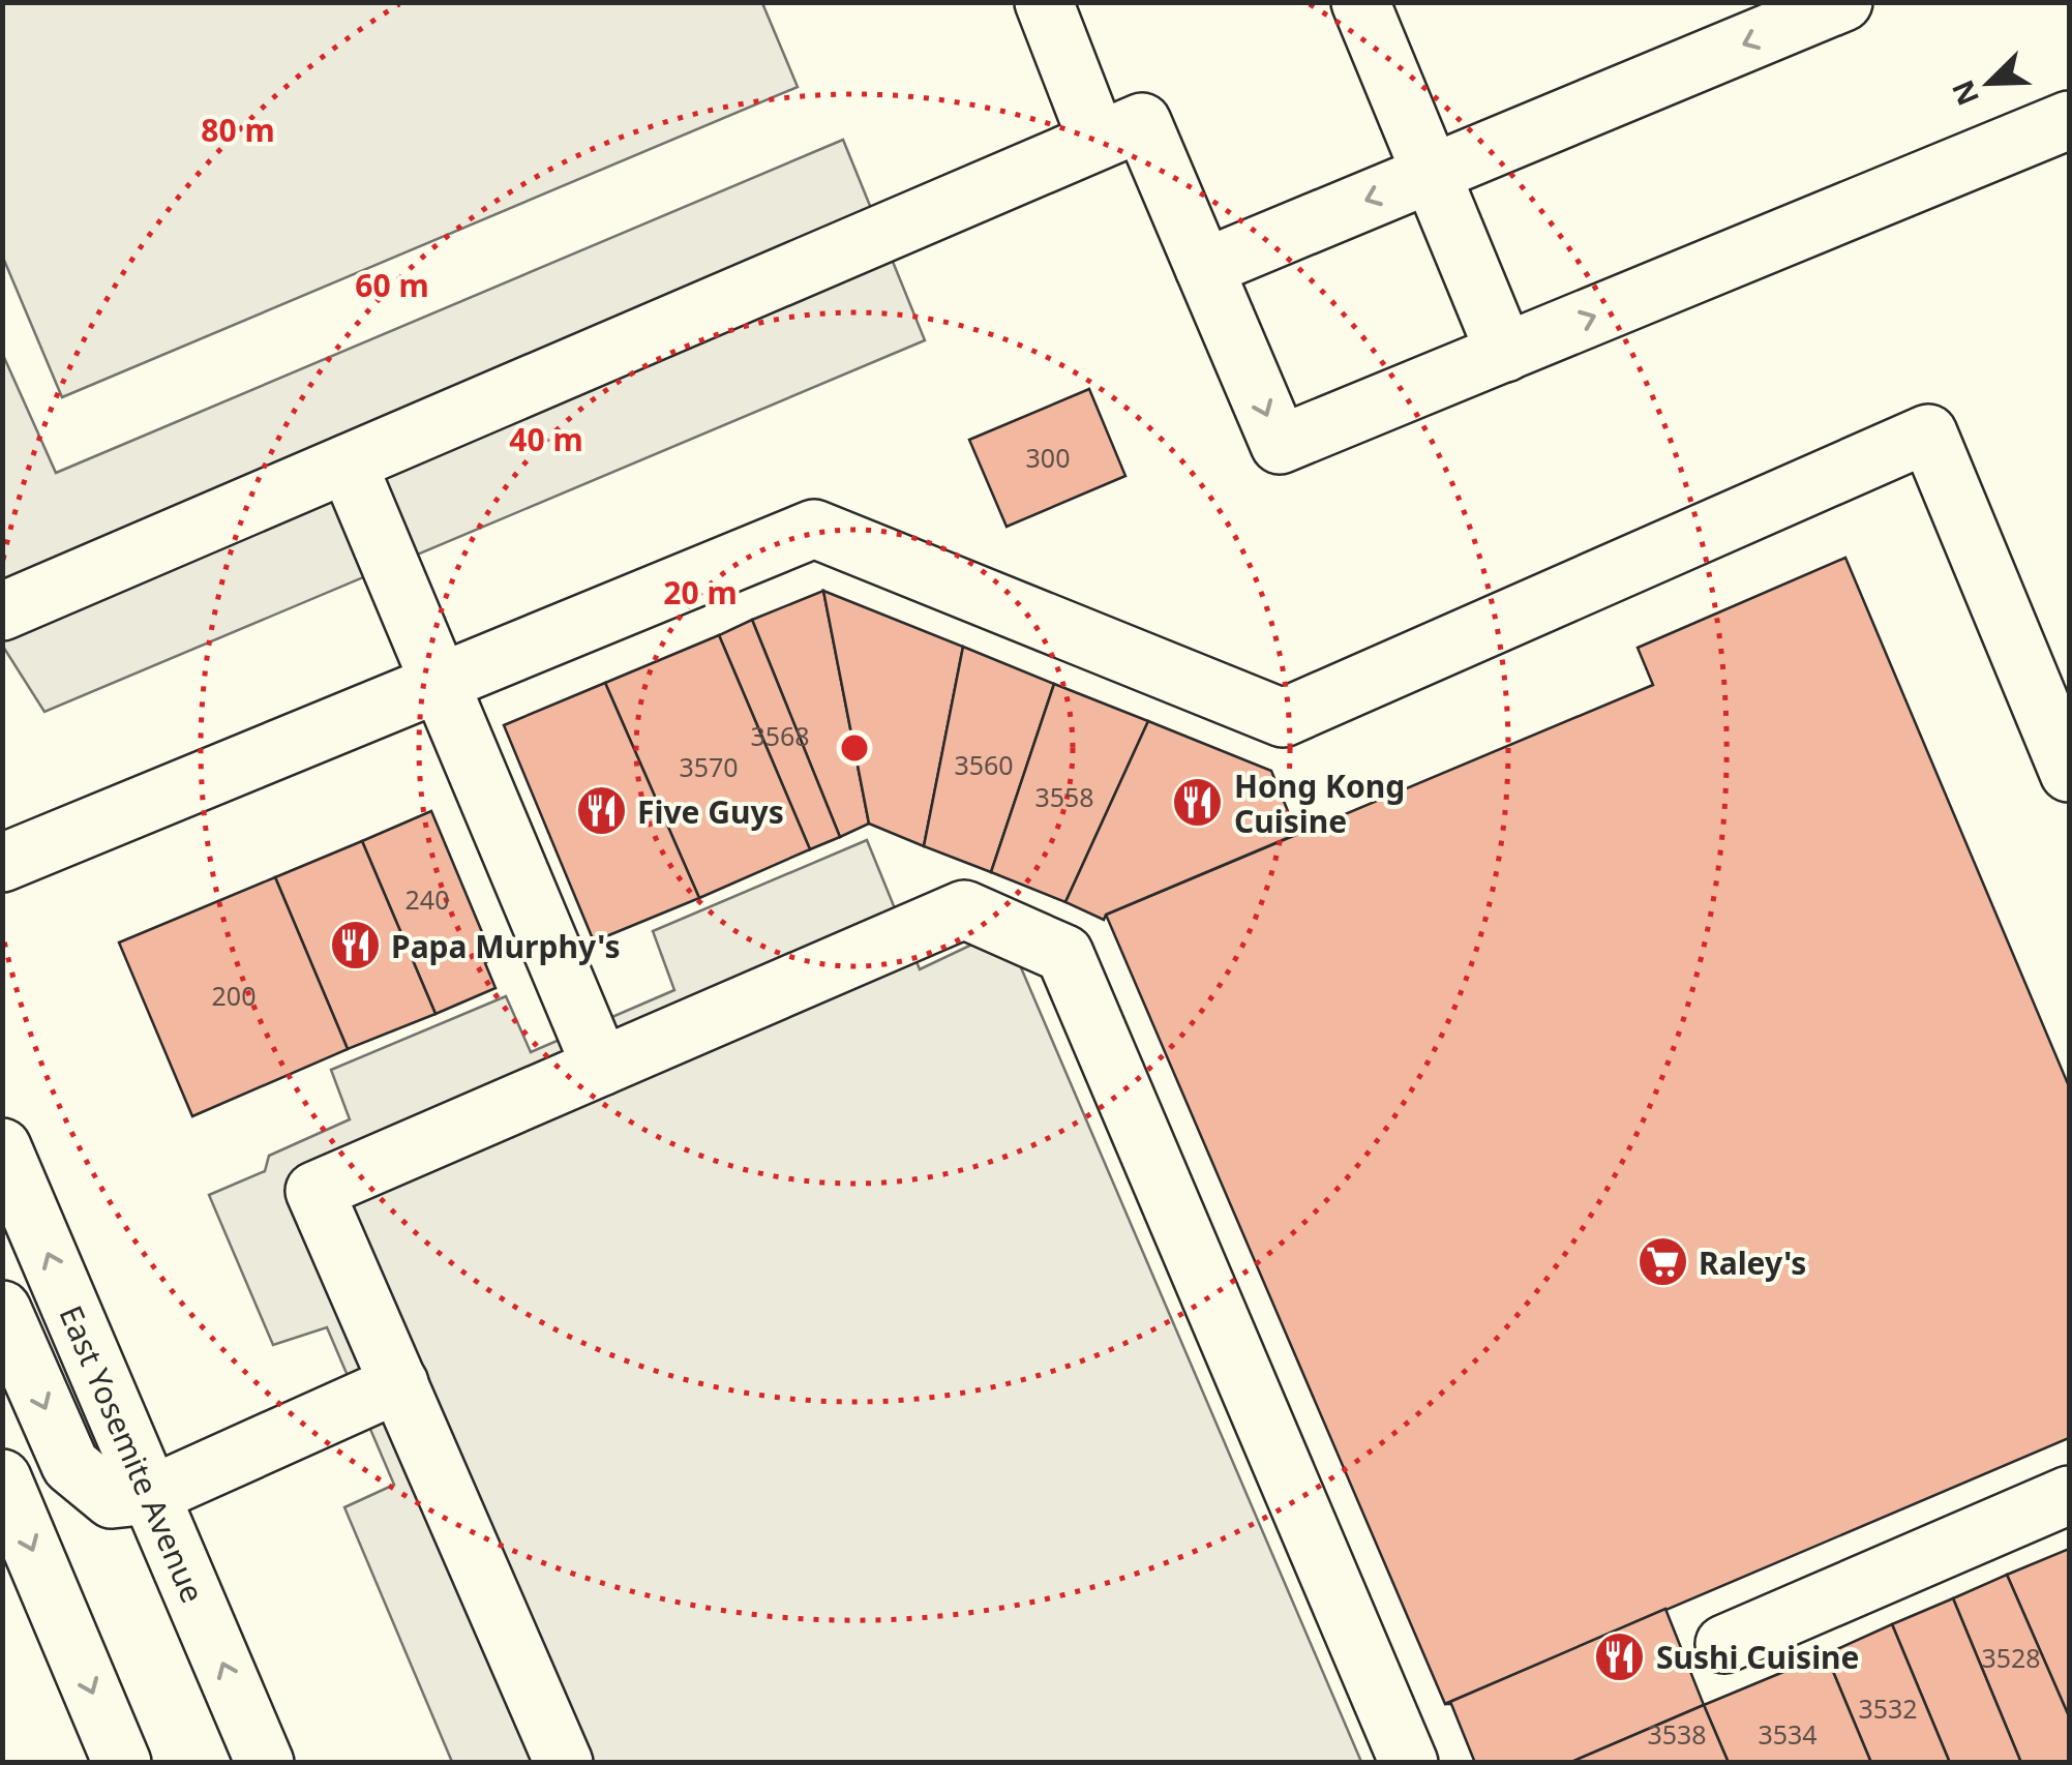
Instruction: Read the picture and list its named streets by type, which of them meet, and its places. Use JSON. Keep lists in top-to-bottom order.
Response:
{
  "streets": {
    "main road": ["East Yosemite Avenue"]
  },
  "places": {
    "restaurant": [
      "Hong Kong Cuisine",
      "Five Guys",
      "Papa Murphy's",
      "Sushi Cuisine"
    ],
    "supermarket": ["Raley's"]
  },
  "house_numbers": [
    "300",
    "3568",
    "3560",
    "3570",
    "3558",
    "240",
    "200",
    "3528",
    "3532",
    "3538",
    "3534"
  ],
  "north": "bottom left",
  "rings": [
    "80 m",
    "60 m",
    "40 m",
    "20 m"
  ]
}
